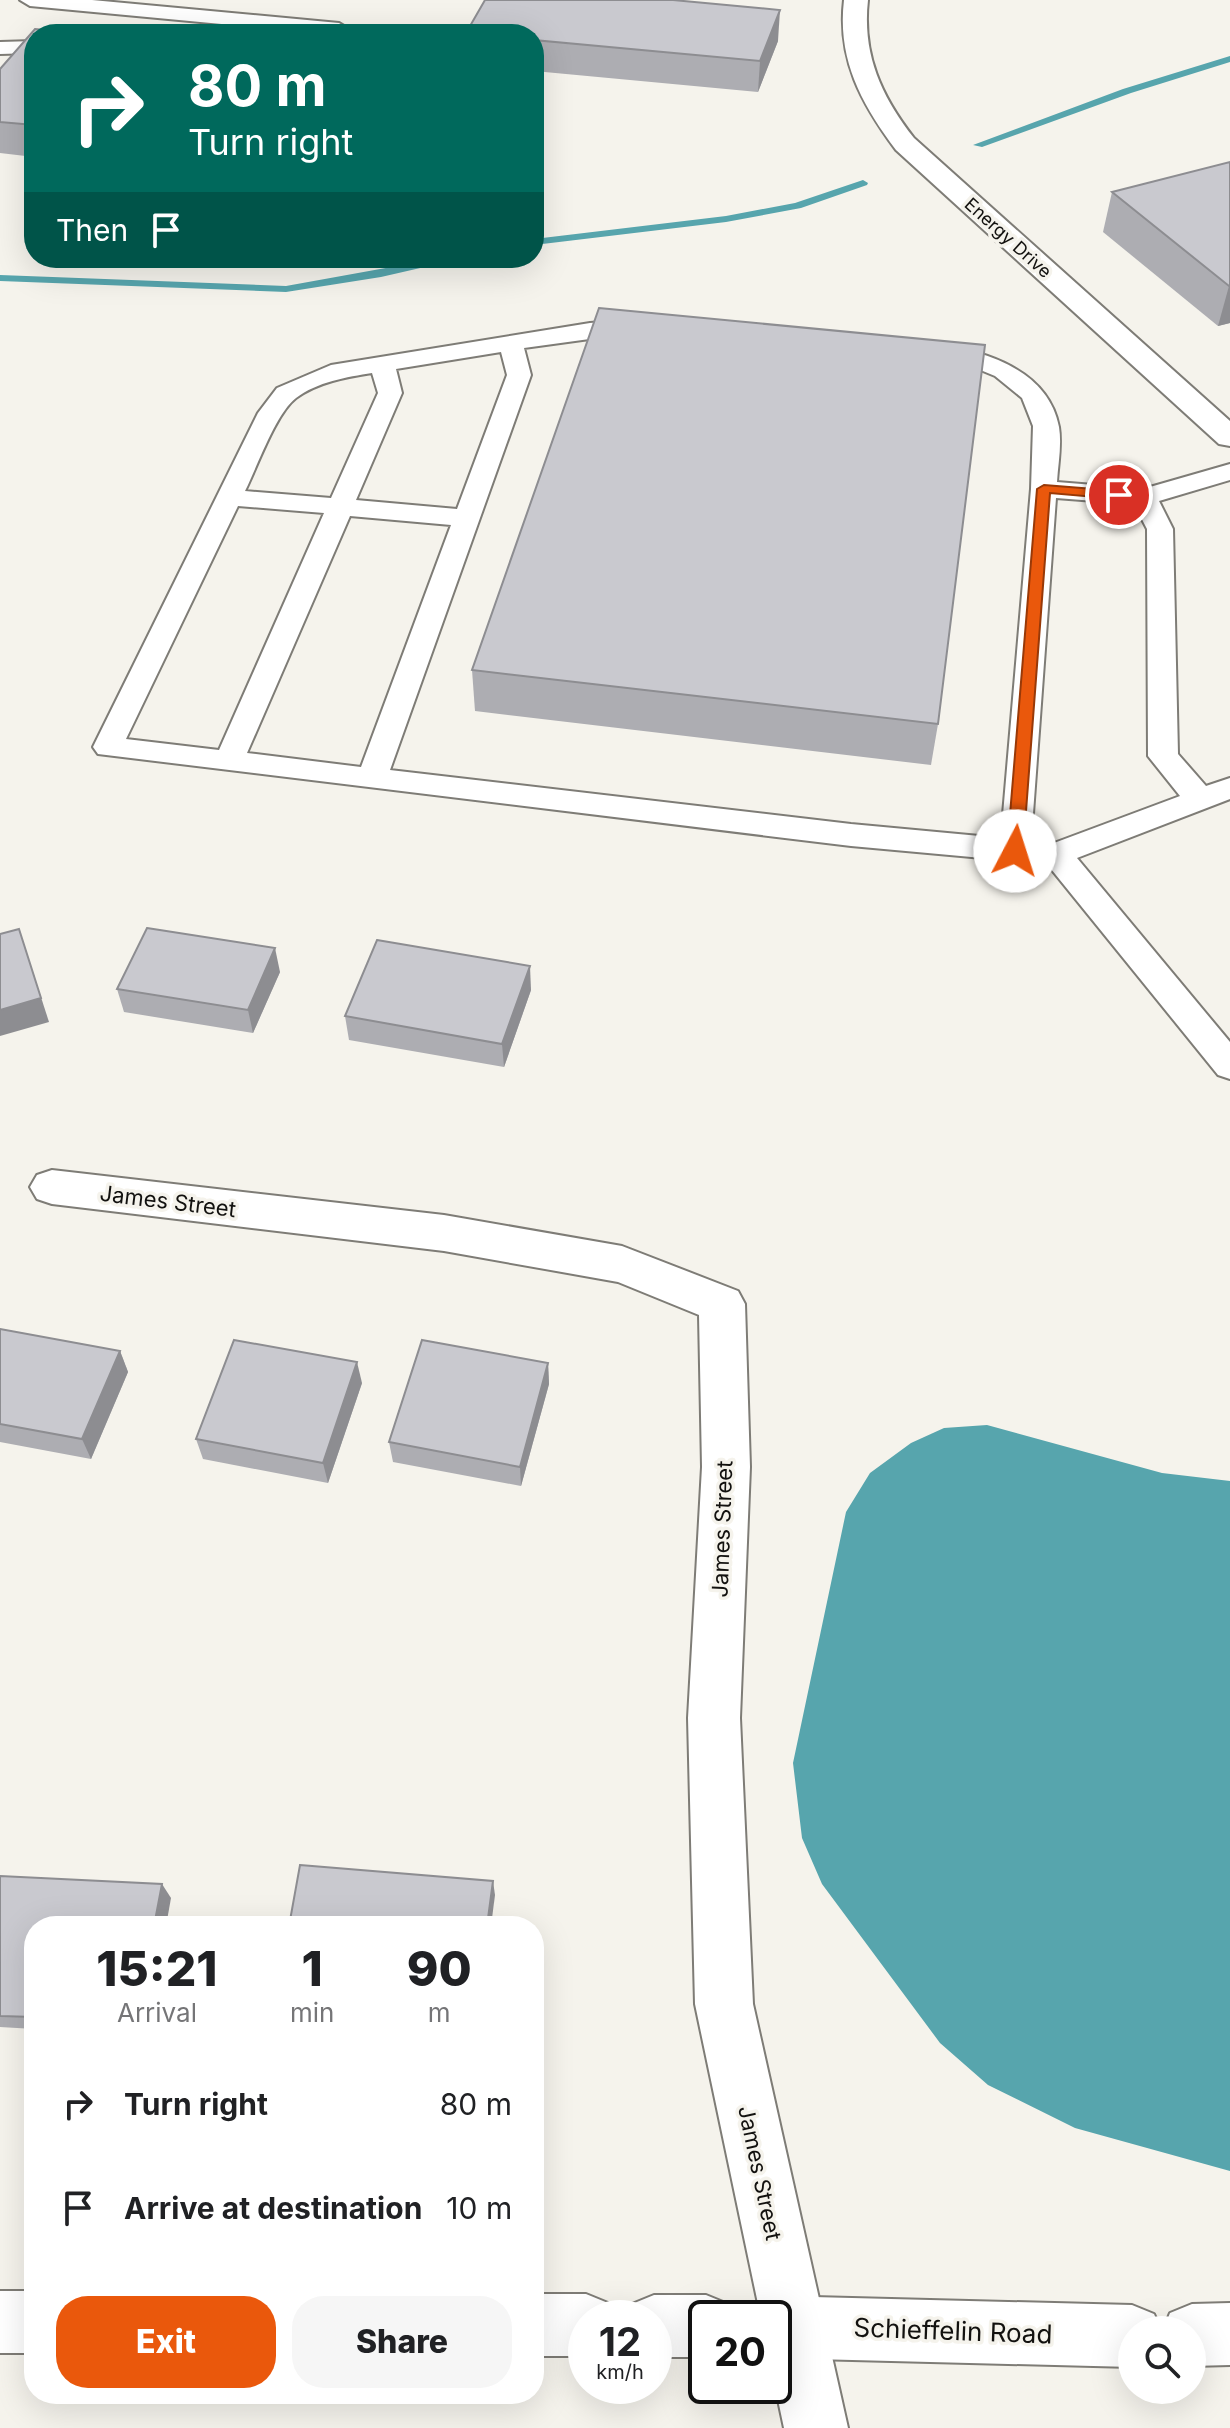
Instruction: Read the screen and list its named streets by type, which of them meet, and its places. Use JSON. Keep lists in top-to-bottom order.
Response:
{
  "streets": {
    "street": ["Energy Drive", "James Street", "Schieffelin Road"]
  },
  "page": {
    "turn": ["80 m", "Turn right"],
    "then": "Then",
    "eta": [
      "15:21",
      "Arrival",
      "1",
      "min",
      "90",
      "m"
    ],
    "list": [
      {
        "name": "Turn right",
        "value": "80 m"
      },
      {
        "name": "Arrive at destination",
        "value": "10 m"
      }
    ],
    "buttons": ["Exit", "Share"],
    "speed": "12 km/h",
    "limit": "20"
  }
}
